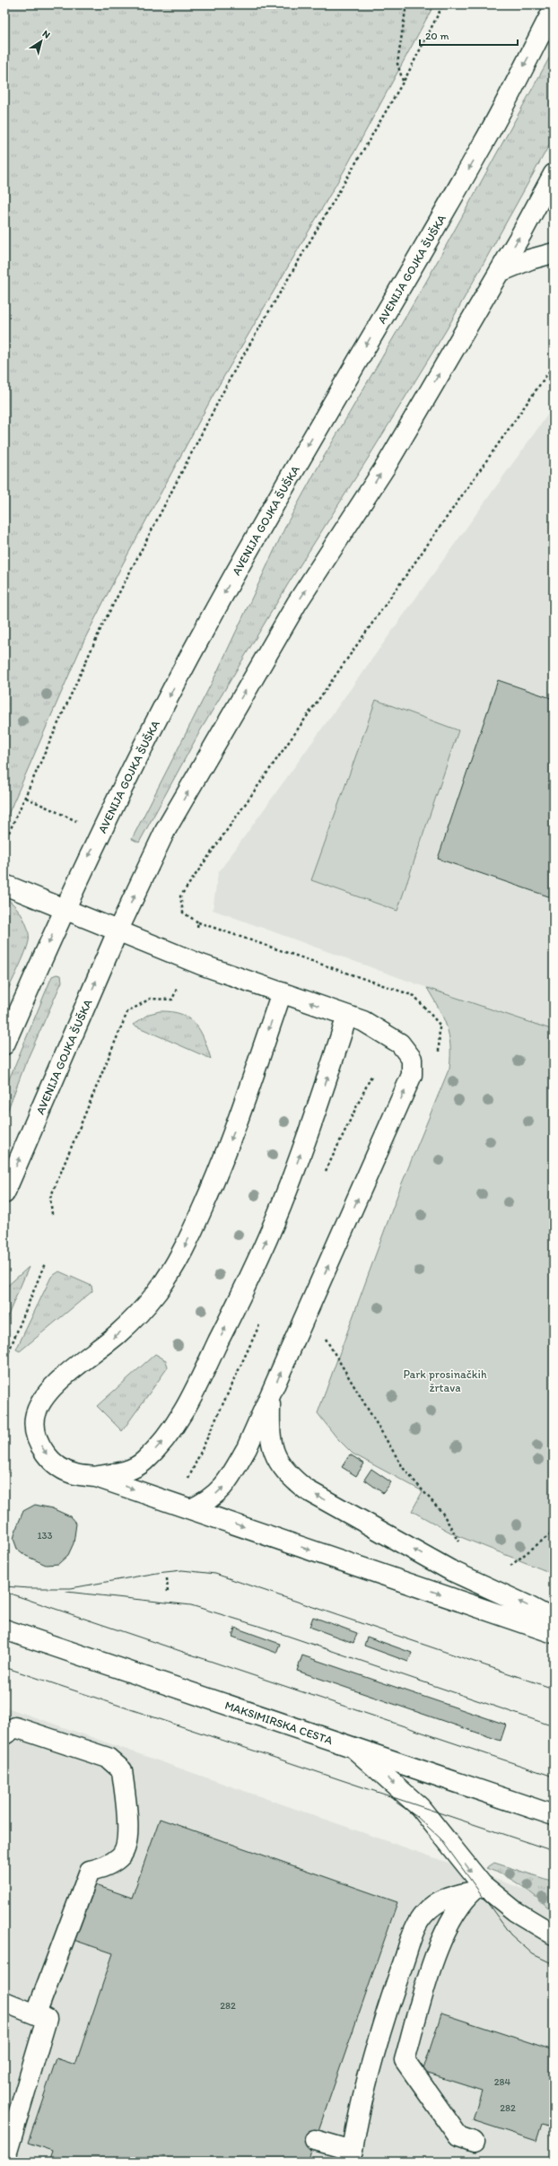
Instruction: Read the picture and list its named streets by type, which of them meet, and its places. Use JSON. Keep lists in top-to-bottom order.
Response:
{
  "streets": {
    "main road": ["AVENIJA GOJKA ŠUŠKA", "MAKSIMIRSKA CESTA"]
  },
  "parks": ["Park prosinačkih žrtava"],
  "house_numbers": [
    "133",
    "282",
    "284",
    "282"
  ],
  "scale_bar": "20 m",
  "north": "top right"
}
